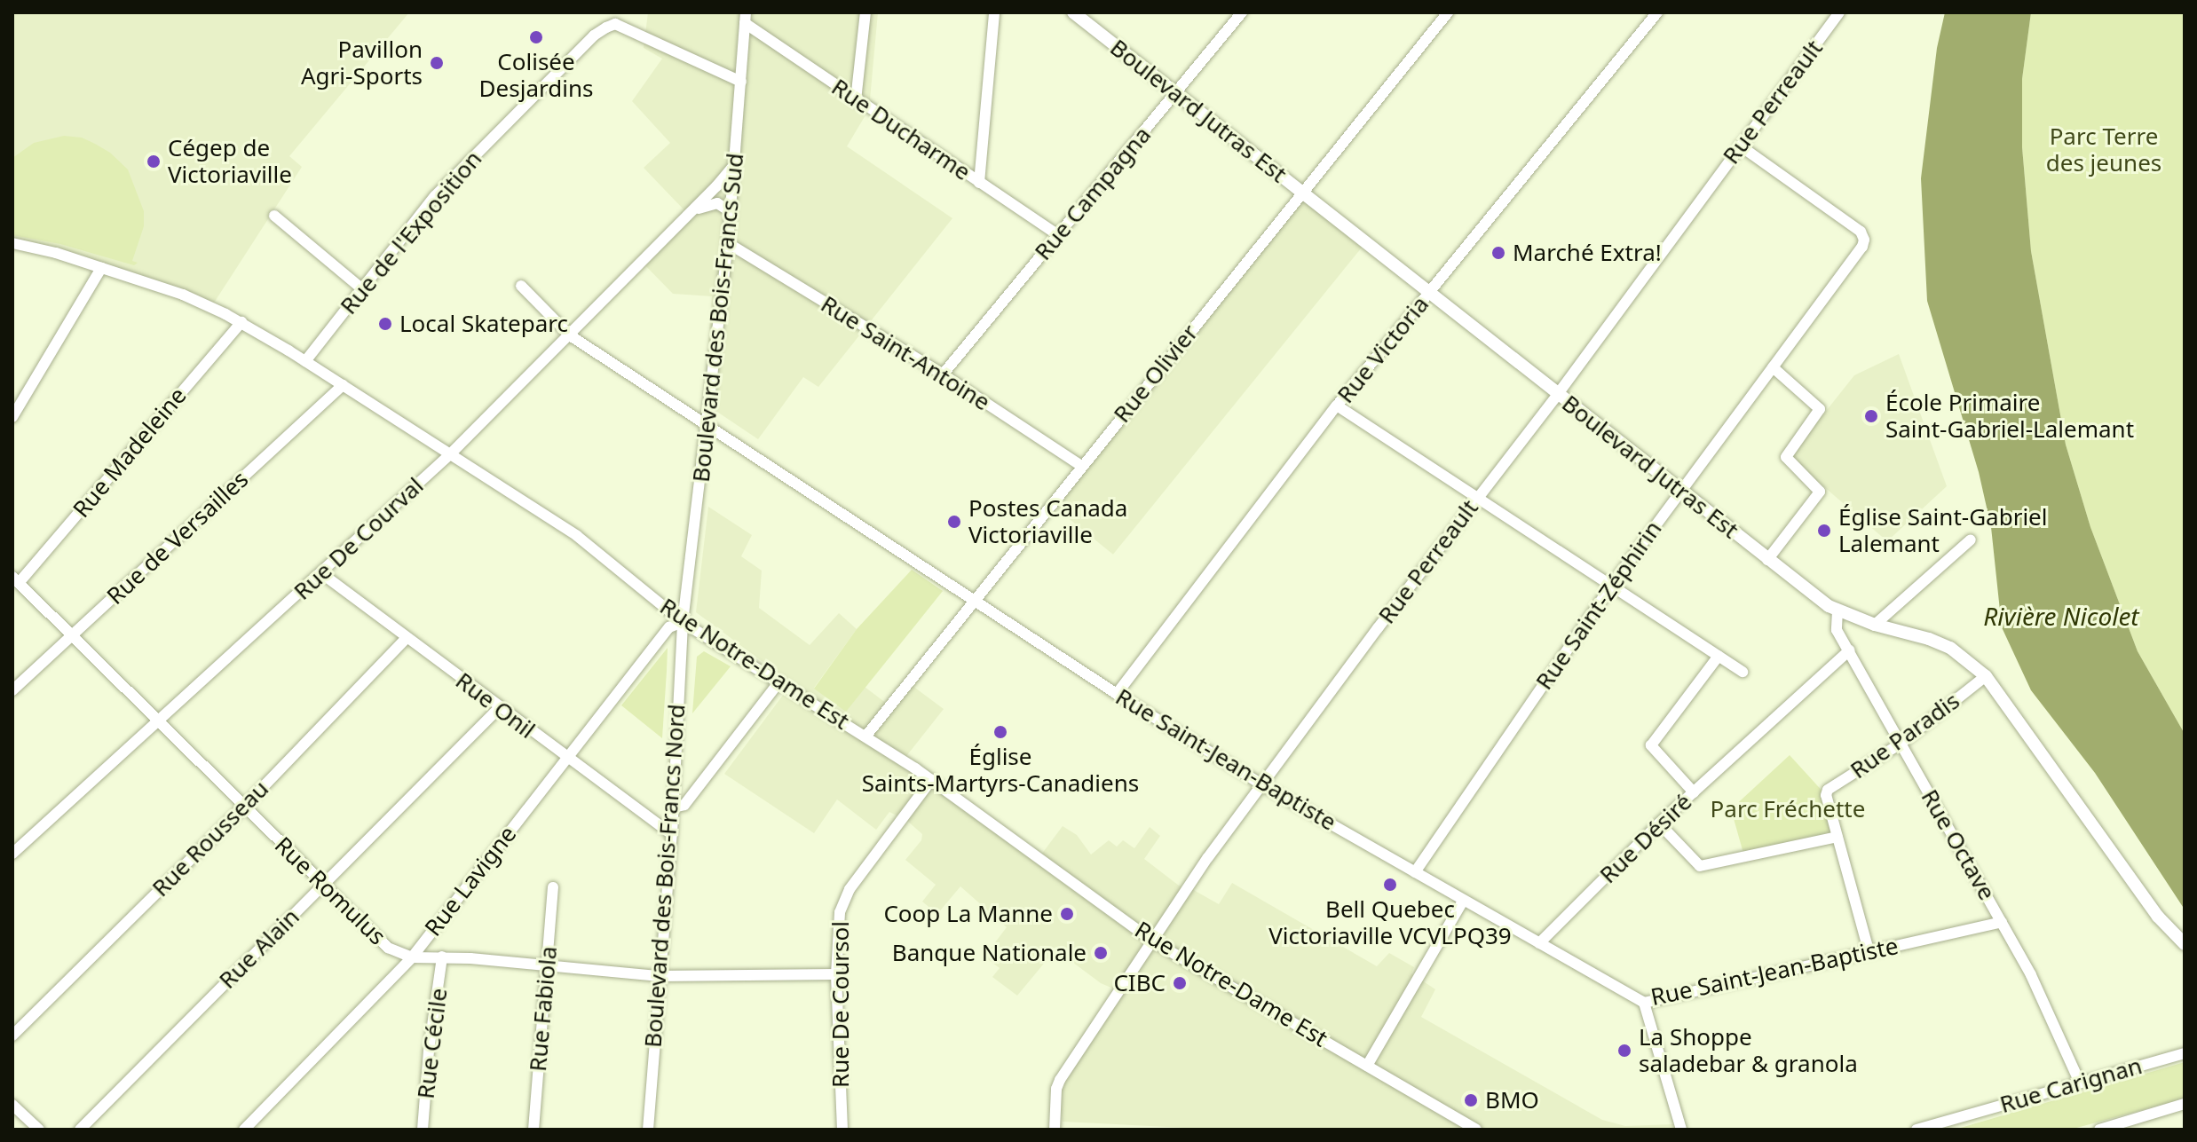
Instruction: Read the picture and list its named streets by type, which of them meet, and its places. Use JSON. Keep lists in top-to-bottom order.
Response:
{
  "streets": {
    "main road": ["Boulevard Jutras Est"],
    "street": [
      "Rue Perreault",
      "Rue Ducharme",
      "Rue Campagna",
      "Rue de l'Exposition",
      "Boulevard des Bois-Francs Sud",
      "Rue Victoria",
      "Rue Saint-Antoine",
      "Rue Olivier",
      "Rue Madeleine",
      "Rue de Versailles",
      "Rue De Courval",
      "Rue Saint-Zéphirin",
      "Rue Notre-Dame Est",
      "Rue Onil",
      "Rue Paradis",
      "Rue Saint-Jean-Baptiste",
      "Rue Rousseau",
      "Rue Désiré",
      "Rue Octave",
      "Boulevard des Bois-Francs Nord",
      "Rue Lavigne",
      "Rue Romulus",
      "Rue Alain",
      "Rue De Coursol",
      "Rue Fabiola",
      "Rue Cécile",
      "Rue Carignan"
    ]
  },
  "crossings": [
    ["Rue Perreault", "Boulevard Jutras Est"],
    ["Rue Perreault", "Rue Saint-Zéphirin"],
    ["Rue Perreault", "Rue Notre-Dame Est"],
    ["Rue Perreault", "Rue Saint-Jean-Baptiste"],
    ["Boulevard Jutras Est", "Rue Campagna"],
    ["Boulevard Jutras Est", "Rue Victoria"],
    ["Boulevard Jutras Est", "Rue Olivier"],
    ["Boulevard Jutras Est", "Rue Saint-Zéphirin"],
    ["Boulevard Jutras Est", "Rue Paradis"],
    ["Boulevard Jutras Est", "Rue Octave"],
    ["Rue Ducharme", "Rue Campagna"],
    ["Rue Ducharme", "Boulevard des Bois-Francs Sud"],
    ["Rue Campagna", "Rue Saint-Antoine"],
    ["Rue de l'Exposition", "Boulevard des Bois-Francs Sud"],
    ["Rue de l'Exposition", "Rue Notre-Dame Est"],
    ["Boulevard des Bois-Francs Sud", "Rue Saint-Antoine"],
    ["Boulevard des Bois-Francs Sud", "Rue De Courval"],
    ["Boulevard des Bois-Francs Sud", "Rue Notre-Dame Est"],
    ["Boulevard des Bois-Francs Sud", "Rue Saint-Jean-Baptiste"],
    ["Boulevard des Bois-Francs Sud", "Boulevard des Bois-Francs Nord"],
    ["Boulevard des Bois-Francs Sud", "Rue Lavigne"],
    ["Rue Victoria", "Rue Saint-Jean-Baptiste"],
    ["Rue Saint-Antoine", "Rue Olivier"],
    ["Rue Olivier", "Rue Notre-Dame Est"],
    ["Rue Olivier", "Rue Saint-Jean-Baptiste"],
    ["Rue Madeleine", "Rue Notre-Dame Est"],
    ["Rue Madeleine", "Rue Romulus"],
    ["Rue de Versailles", "Rue Notre-Dame Est"],
    ["Rue de Versailles", "Rue Romulus"],
    ["Rue De Courval", "Rue Notre-Dame Est"],
    ["Rue De Courval", "Rue Onil"],
    ["Rue De Courval", "Rue Saint-Jean-Baptiste"],
    ["Rue De Courval", "Rue Romulus"],
    ["Rue Saint-Zéphirin", "Rue Saint-Jean-Baptiste"],
    ["Rue Notre-Dame Est", "Boulevard des Bois-Francs Nord"],
    ["Rue Notre-Dame Est", "Rue Lavigne"],
    ["Rue Notre-Dame Est", "Rue De Coursol"],
    ["Rue Onil", "Rue Rousseau"],
    ["Rue Onil", "Boulevard des Bois-Francs Nord"],
    ["Rue Onil", "Rue Lavigne"],
    ["Rue Onil", "Rue Alain"],
    ["Rue Paradis", "Rue Octave"],
    ["Rue Saint-Jean-Baptiste", "Rue Désiré"],
    ["Rue Saint-Jean-Baptiste", "Rue Octave"],
    ["Rue Rousseau", "Rue Romulus"],
    ["Rue Désiré", "Rue Octave"],
    ["Rue Octave", "Rue Carignan"],
    ["Boulevard des Bois-Francs Nord", "Rue Lavigne"],
    ["Boulevard des Bois-Francs Nord", "Rue Romulus"],
    ["Rue Lavigne", "Rue Romulus"],
    ["Rue Romulus", "Rue Alain"],
    ["Rue Romulus", "Rue De Coursol"],
    ["Rue Romulus", "Rue Fabiola"],
    ["Rue Romulus", "Rue Cécile"]
  ],
  "water": ["Rivière Nicolet"],
  "parks": ["Parc Terre des jeunes", "Parc Fréchette"],
  "places": [
    "Colisée Desjardins",
    "Pavillon Agri-Sports",
    "Cégep de Victoriaville",
    "Marché Extra!",
    "Local Skateparc",
    "École Primaire Saint-Gabriel-Lalemant",
    "Postes Canada Victoriaville",
    "Église Saint-Gabriel Lalemant",
    "Église Saints-Martyrs-Canadiens",
    "Bell Quebec Victoriaville VCVLPQ39",
    "Coop La Manne",
    "Banque Nationale",
    "CIBC",
    "La Shoppe saladebar & granola",
    "BMO"
  ]
}
